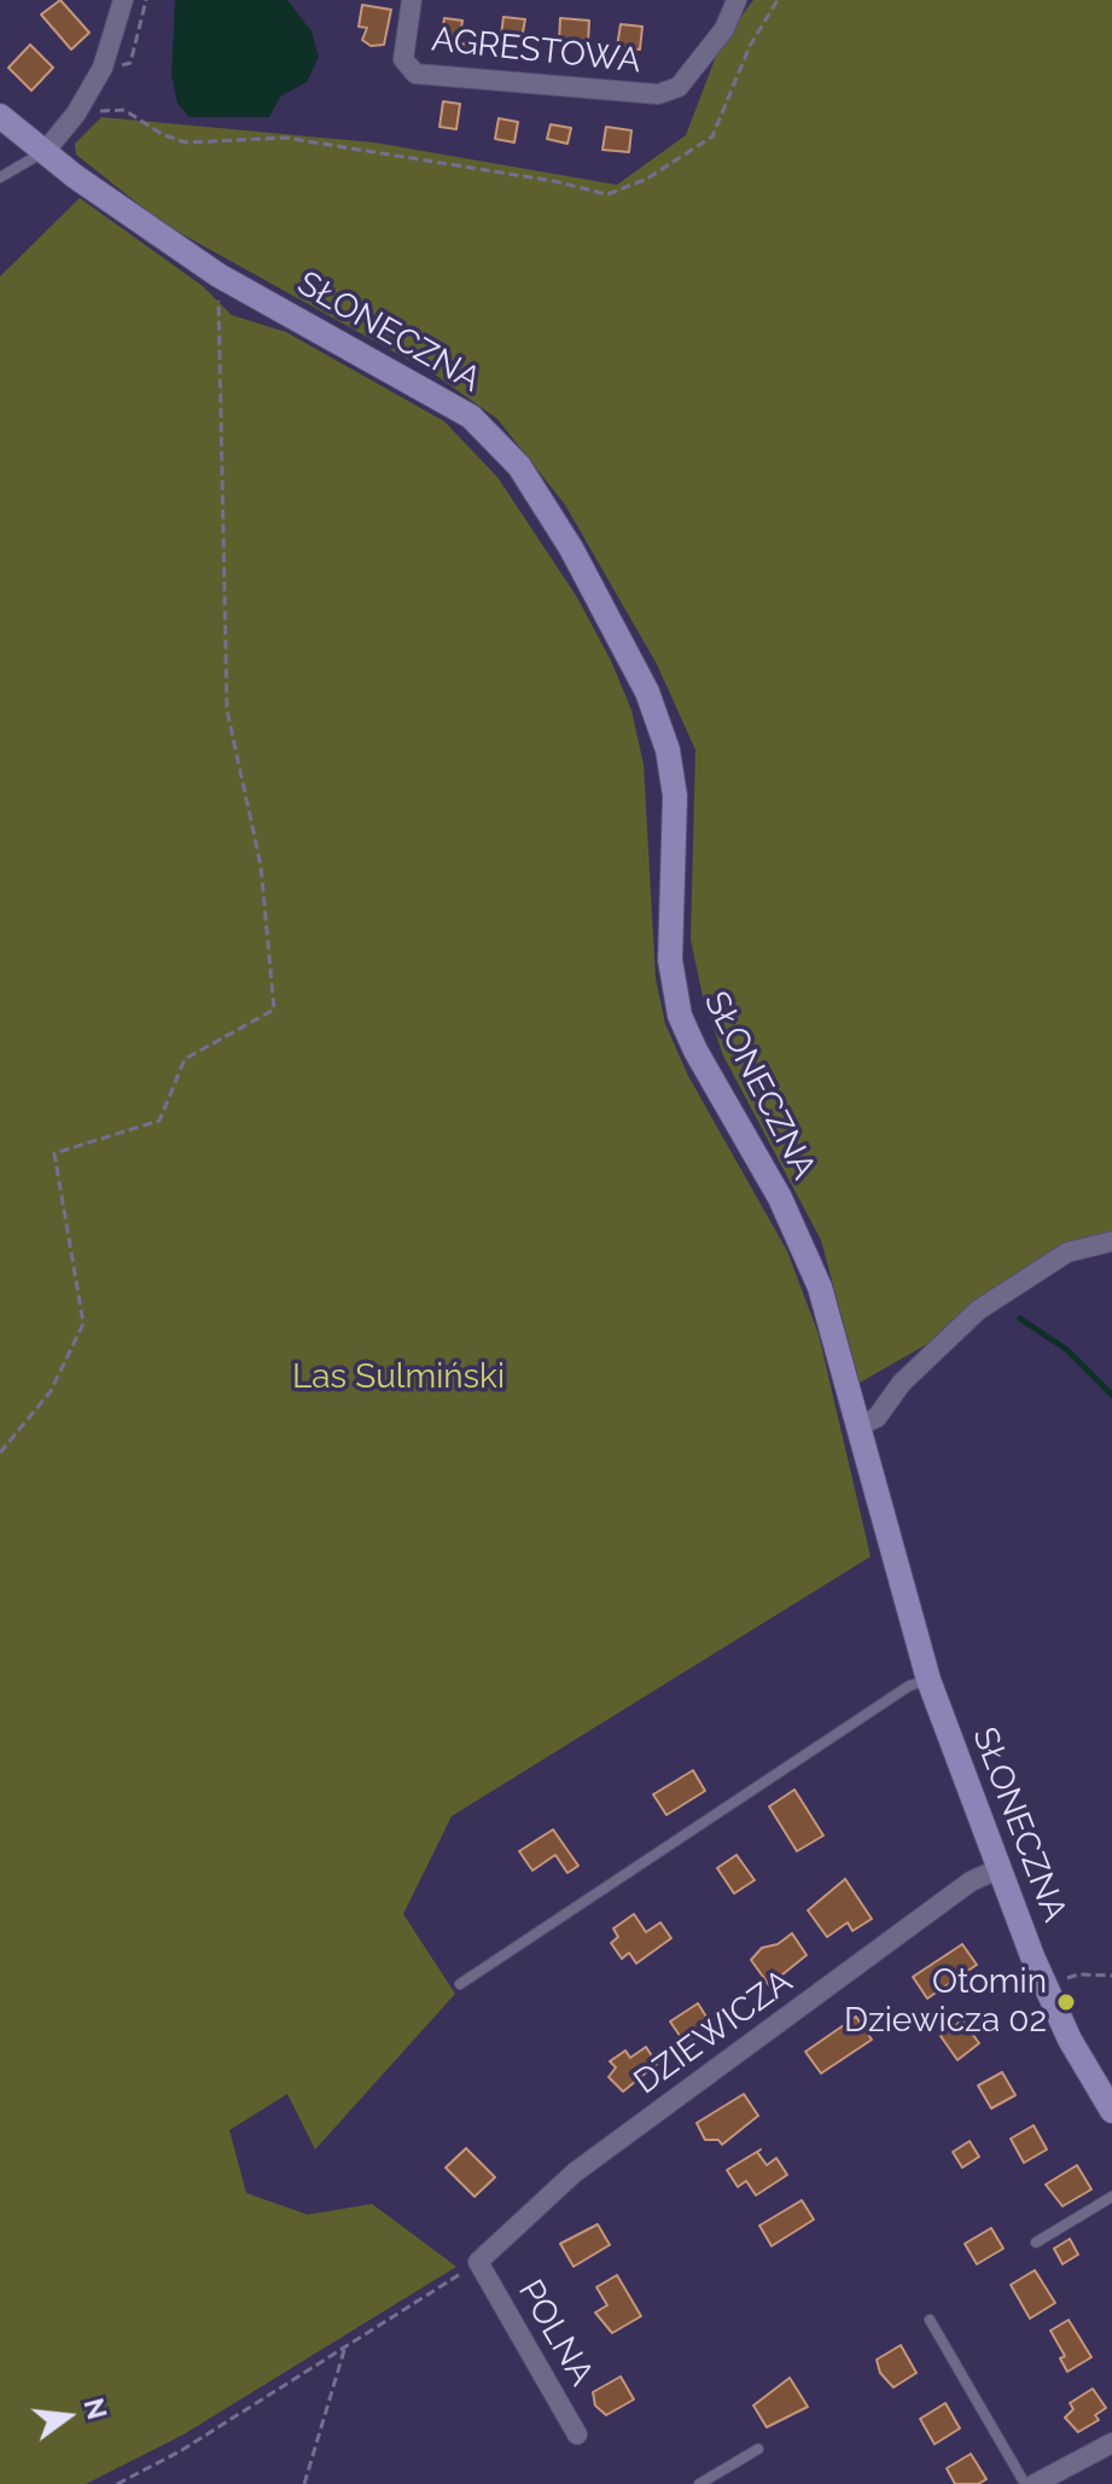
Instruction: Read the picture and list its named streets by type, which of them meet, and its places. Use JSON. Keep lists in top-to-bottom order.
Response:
{
  "streets": {
    "street": [
      "AGRESTOWA",
      "SŁONECZNA",
      "DZIEWICZA",
      "POLNA"
    ]
  },
  "crossings": [
    ["SŁONECZNA", "DZIEWICZA"],
    ["DZIEWICZA", "POLNA"]
  ],
  "parks": ["Las Sulmiński"],
  "places": ["Otomin Dziewicza 02"],
  "north": "right"
}
